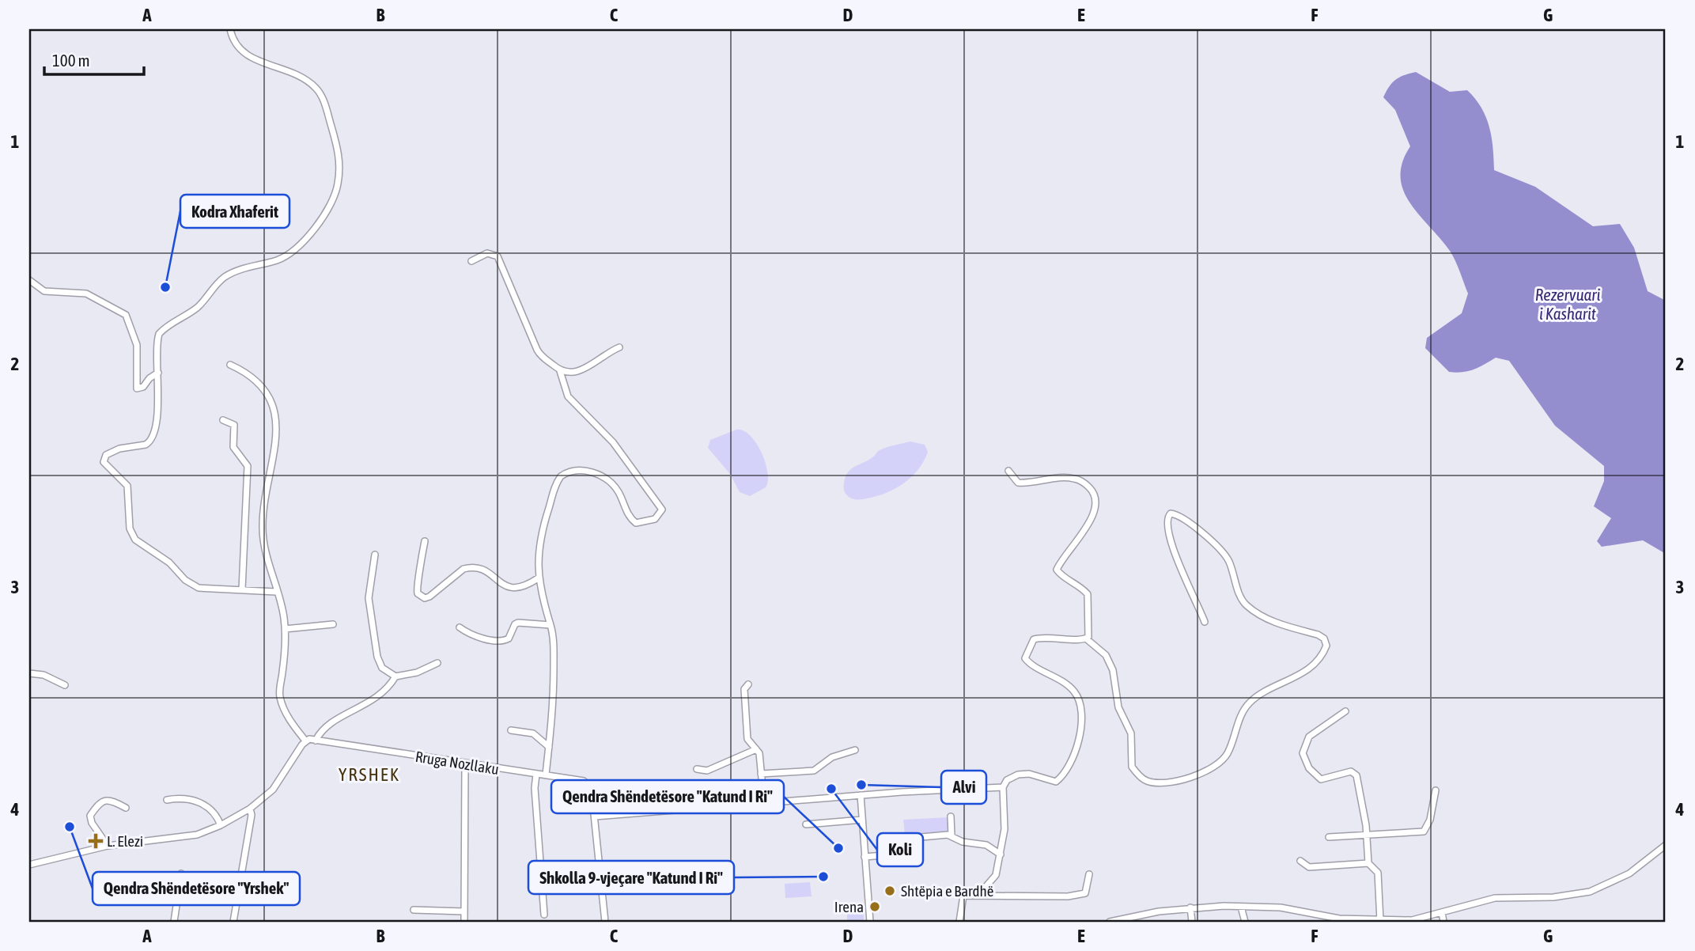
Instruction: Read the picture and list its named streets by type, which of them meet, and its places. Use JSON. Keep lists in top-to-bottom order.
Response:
{
  "streets": {
    "street": ["Rruga Nozllaku"]
  },
  "districts": ["YRSHEK"],
  "water": ["Rezervuari i Kasharit"],
  "places": {
    "other": [
      "Kodra Xhaferit",
      "Alvi",
      "Koli",
      "Qendra Shëndetësore \"Yrshek\"",
      "Qendra Shëndetësore \"Katund I Ri\"",
      "Shkolla 9-vjeçare \"Katund I Ri\"",
      "Shtëpia e Bardhë",
      "Irena"
    ],
    "health": ["L. Elezi"]
  },
  "scale_bar": "100 m",
  "grid": {
    "columns": [
      "A",
      "B",
      "C",
      "D",
      "E",
      "F",
      "G"
    ],
    "rows": [
      "1",
      "2",
      "3",
      "4"
    ]
  }
}
